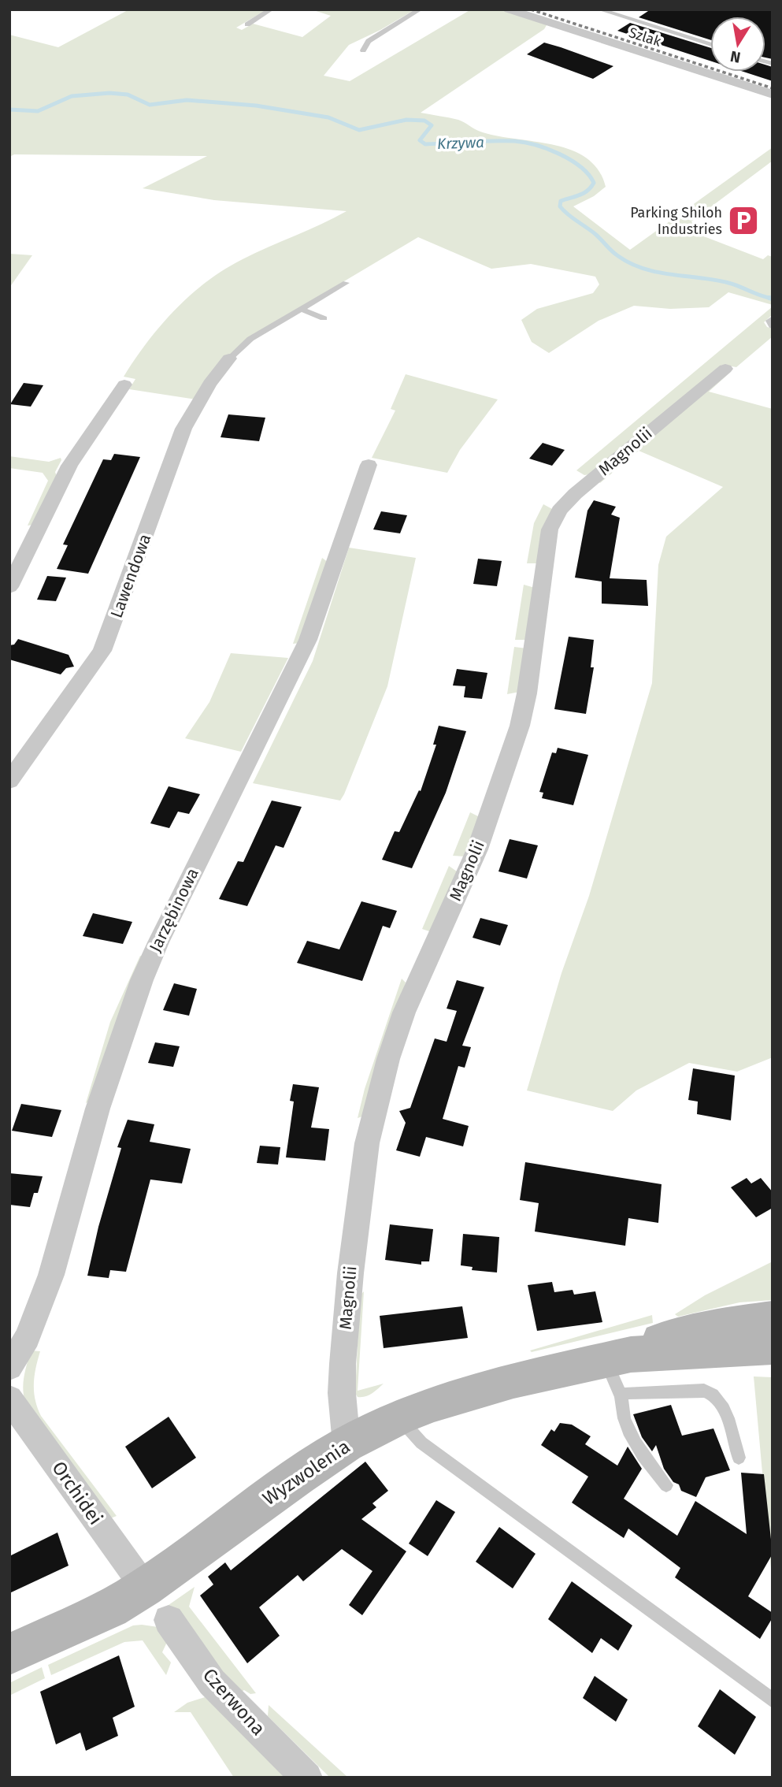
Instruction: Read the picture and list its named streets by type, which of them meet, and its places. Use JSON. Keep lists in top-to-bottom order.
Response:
{
  "streets": {
    "street": [
      "Szlak",
      "Magnolii",
      "Lawendowa",
      "Jarzębinowa",
      "Wyzwolenia",
      "Orchidei",
      "Czerwona"
    ]
  },
  "crossings": [
    ["Magnolii", "Wyzwolenia"],
    ["Wyzwolenia", "Orchidei"]
  ],
  "water": ["Krzywa"],
  "places": {
    "parking": ["Parking Shiloh Industries"]
  },
  "north": "bottom"
}
